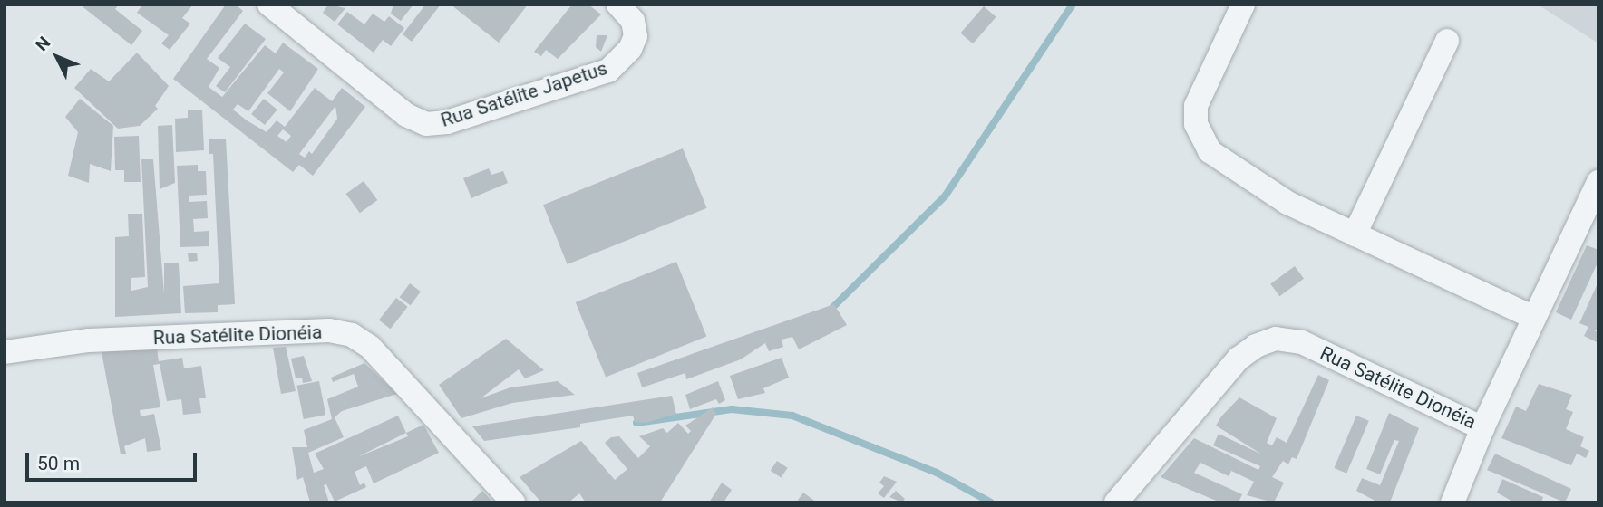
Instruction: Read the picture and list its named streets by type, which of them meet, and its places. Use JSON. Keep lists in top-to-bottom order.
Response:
{
  "streets": {
    "street": ["Rua Satélite Japetus", "Rua Satélite Dionéia"]
  },
  "scale_bar": "50 m",
  "north": "top left"
}
